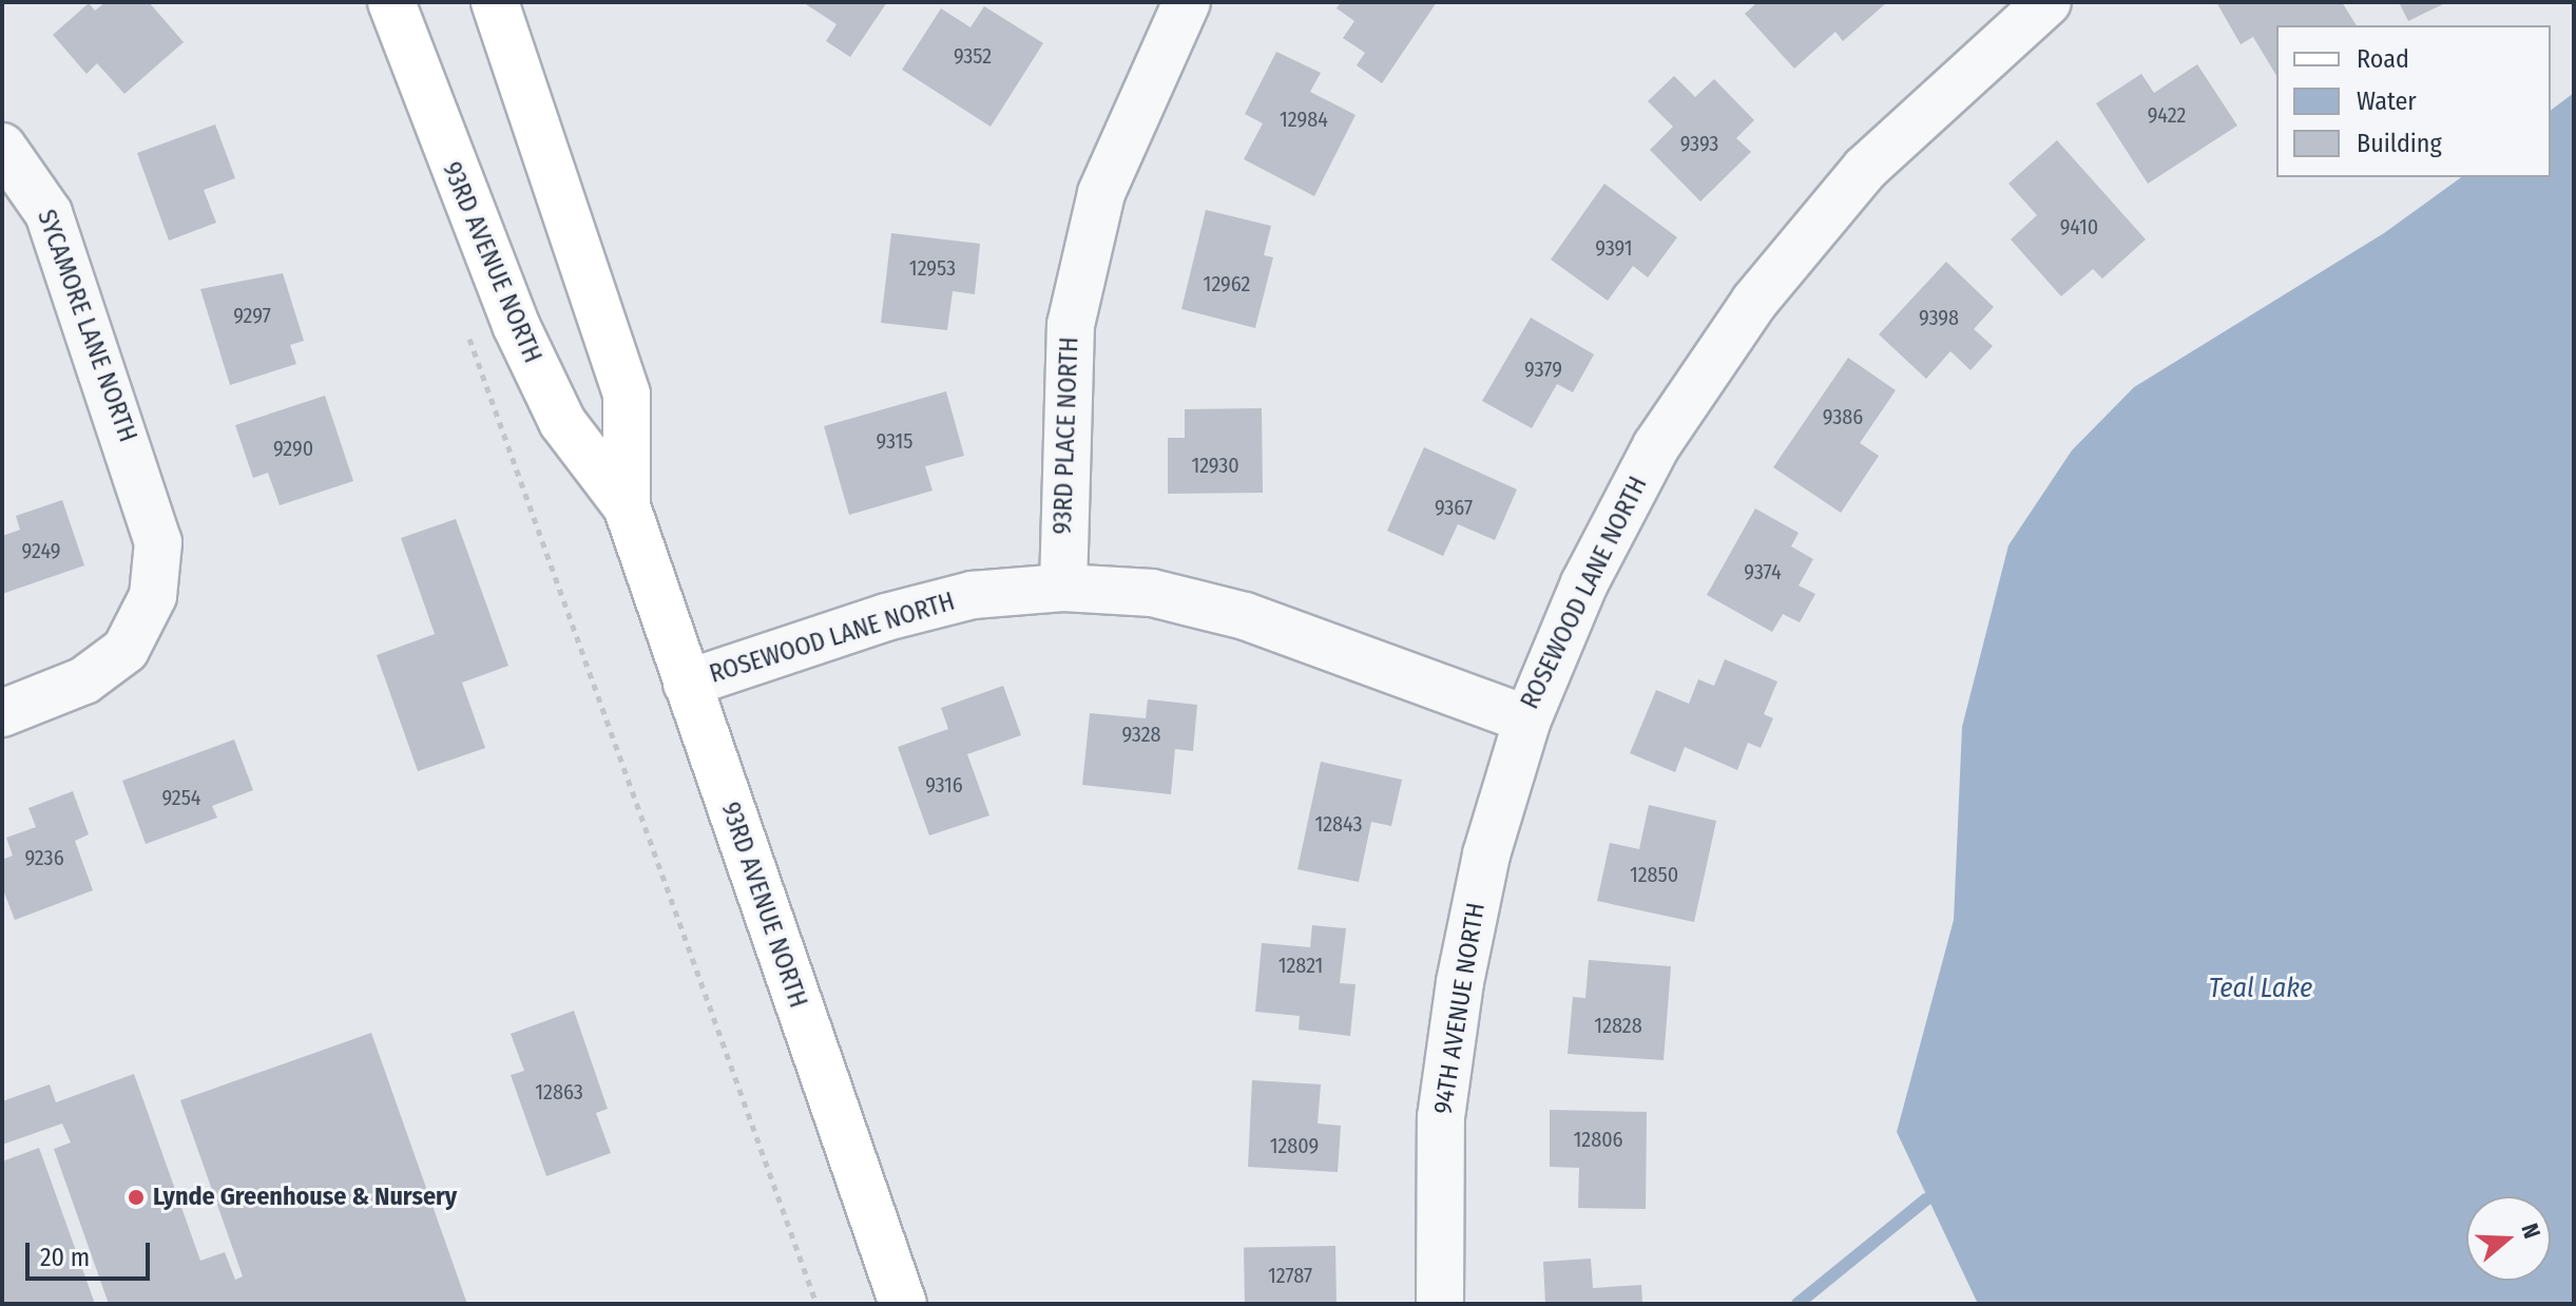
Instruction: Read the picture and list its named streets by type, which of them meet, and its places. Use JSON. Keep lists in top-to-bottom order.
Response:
{
  "streets": {
    "street": [
      "93RD AVENUE NORTH",
      "SYCAMORE LANE NORTH",
      "93RD PLACE NORTH",
      "ROSEWOOD LANE NORTH",
      "94TH AVENUE NORTH"
    ]
  },
  "crossings": [
    ["93RD AVENUE NORTH", "ROSEWOOD LANE NORTH"],
    ["93RD PLACE NORTH", "ROSEWOOD LANE NORTH"],
    ["ROSEWOOD LANE NORTH", "94TH AVENUE NORTH"]
  ],
  "water": ["Teal Lake"],
  "places": ["Lynde Greenhouse & Nursery"],
  "house_numbers": [
    "9352",
    "9422",
    "12984",
    "9393",
    "9410",
    "9391",
    "12953",
    "12962",
    "9297",
    "9398",
    "9379",
    "9386",
    "9315",
    "9290",
    "12930",
    "9367",
    "9249",
    "9374",
    "9328",
    "9316",
    "9254",
    "12843",
    "9236",
    "12850",
    "12821",
    "12828",
    "12863",
    "12806",
    "12809",
    "12787"
  ],
  "legend": ["Road", "Water", "Building"],
  "scale_bar": "20 m",
  "north": "right"
}
